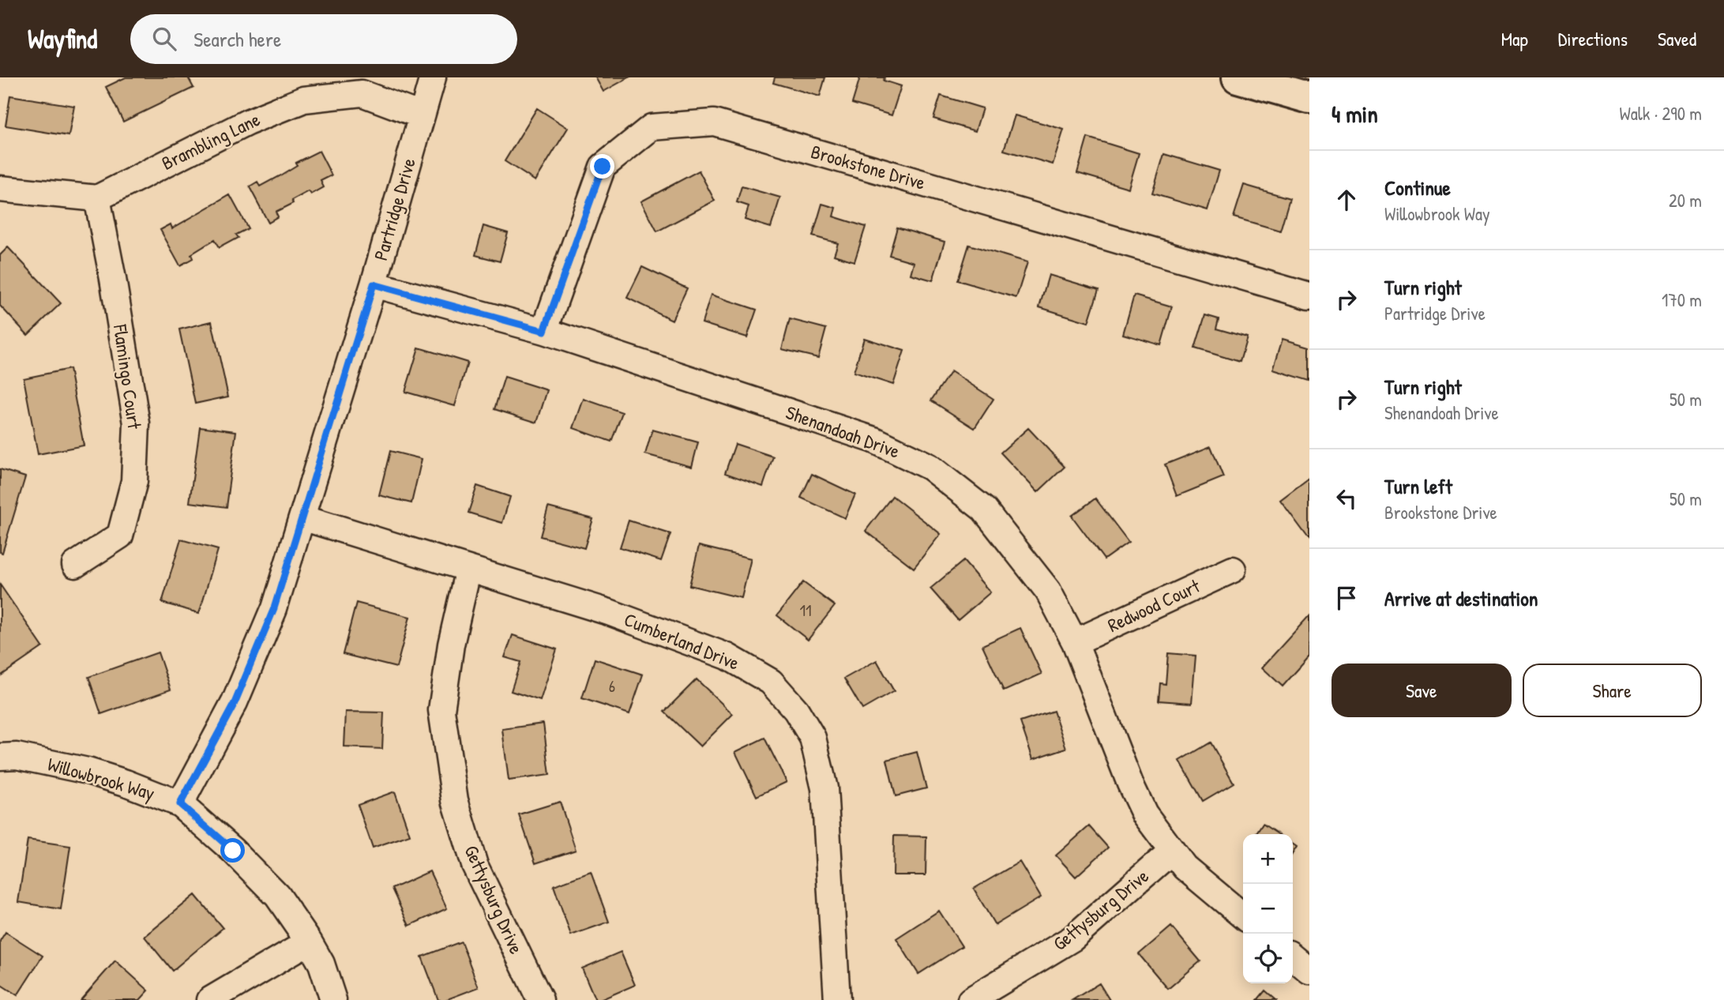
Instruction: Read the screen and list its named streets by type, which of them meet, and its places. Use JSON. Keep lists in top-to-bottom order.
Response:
{
  "streets": {
    "street": [
      "Brambling Lane",
      "Brookstone Drive",
      "Partridge Drive",
      "Flamingo Court",
      "Shenandoah Drive",
      "Redwood Court",
      "Cumberland Drive",
      "Willowbrook Way",
      "Gettysburg Drive"
    ]
  },
  "crossings": [
    ["Brambling Lane", "Partridge Drive"],
    ["Brambling Lane", "Flamingo Court"],
    ["Brookstone Drive", "Shenandoah Drive"],
    ["Partridge Drive", "Shenandoah Drive"],
    ["Partridge Drive", "Cumberland Drive"],
    ["Partridge Drive", "Willowbrook Way"],
    ["Shenandoah Drive", "Redwood Court"],
    ["Shenandoah Drive", "Gettysburg Drive"],
    ["Cumberland Drive", "Gettysburg Drive"]
  ],
  "house_numbers": ["11", "6"],
  "page": {
    "header": "Wayfind",
    "search": "Search here",
    "nav": ["Map", "Directions", "Saved"],
    "heading": ["4 min", "Walk · 290 m"],
    "list": [
      ["Continue", "Willowbrook Way", "20 m"],
      ["Turn right", "Partridge Drive", "170 m"],
      ["Turn right", "Shenandoah Drive", "50 m"],
      ["Turn left", "Brookstone Drive", "50 m"],
      "Arrive at destination"
    ],
    "buttons": ["Save", "Share"],
    "map_buttons": ["+", "−"]
  }
}
